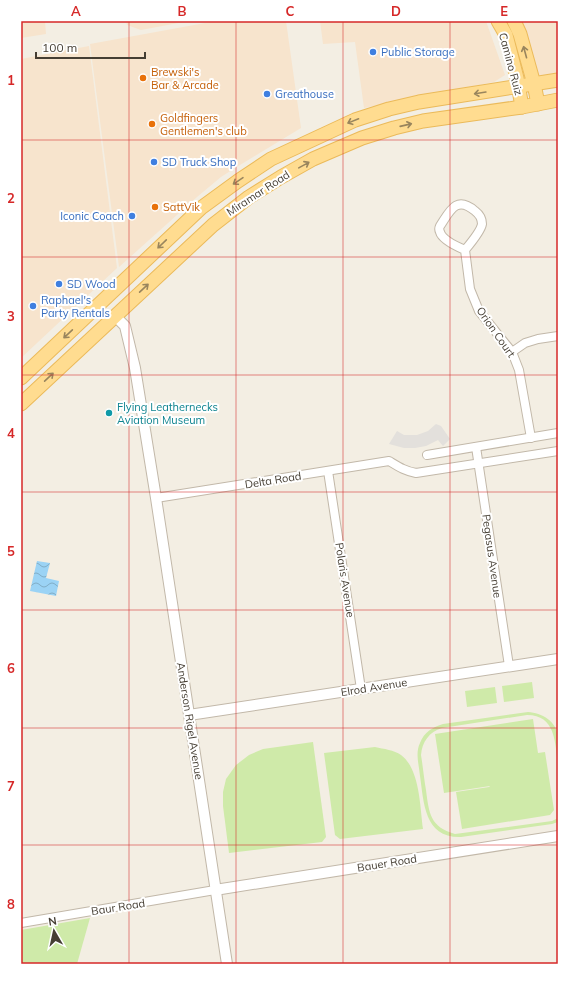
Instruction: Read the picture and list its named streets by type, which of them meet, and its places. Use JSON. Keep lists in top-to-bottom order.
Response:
{
  "streets": {
    "main road": ["Camino Ruiz", "Miramar Road"],
    "street": [
      "Orion Court",
      "Delta Road",
      "Pegasus Avenue",
      "Polaris Avenue",
      "Elrod Avenue",
      "Anderson Rigel Avenue",
      "Bauer Road",
      "Baur Road"
    ]
  },
  "crossings": [
    ["Camino Ruiz", "Miramar Road"],
    ["Miramar Road", "Anderson Rigel Avenue"],
    ["Delta Road", "Pegasus Avenue"],
    ["Delta Road", "Polaris Avenue"],
    ["Delta Road", "Anderson Rigel Avenue"],
    ["Pegasus Avenue", "Elrod Avenue"],
    ["Polaris Avenue", "Elrod Avenue"],
    ["Elrod Avenue", "Anderson Rigel Avenue"],
    ["Anderson Rigel Avenue", "Bauer Road"],
    ["Anderson Rigel Avenue", "Baur Road"],
    ["Bauer Road", "Baur Road"]
  ],
  "places": [
    "Public Storage",
    "Brewski's Bar & Arcade",
    "Greathouse",
    "Goldfingers Gentlemen's club",
    "SD Truck Shop",
    "SattVik",
    "Iconic Coach",
    "SD Wood",
    "Raphael's Party Rentals",
    "Flying Leathernecks Aviation Museum"
  ],
  "scale_bar": "100 m",
  "north": "top",
  "grid": {
    "columns": [
      "A",
      "B",
      "C",
      "D",
      "E"
    ],
    "rows": [
      "1",
      "2",
      "3",
      "4",
      "5",
      "6",
      "7",
      "8"
    ]
  }
}
